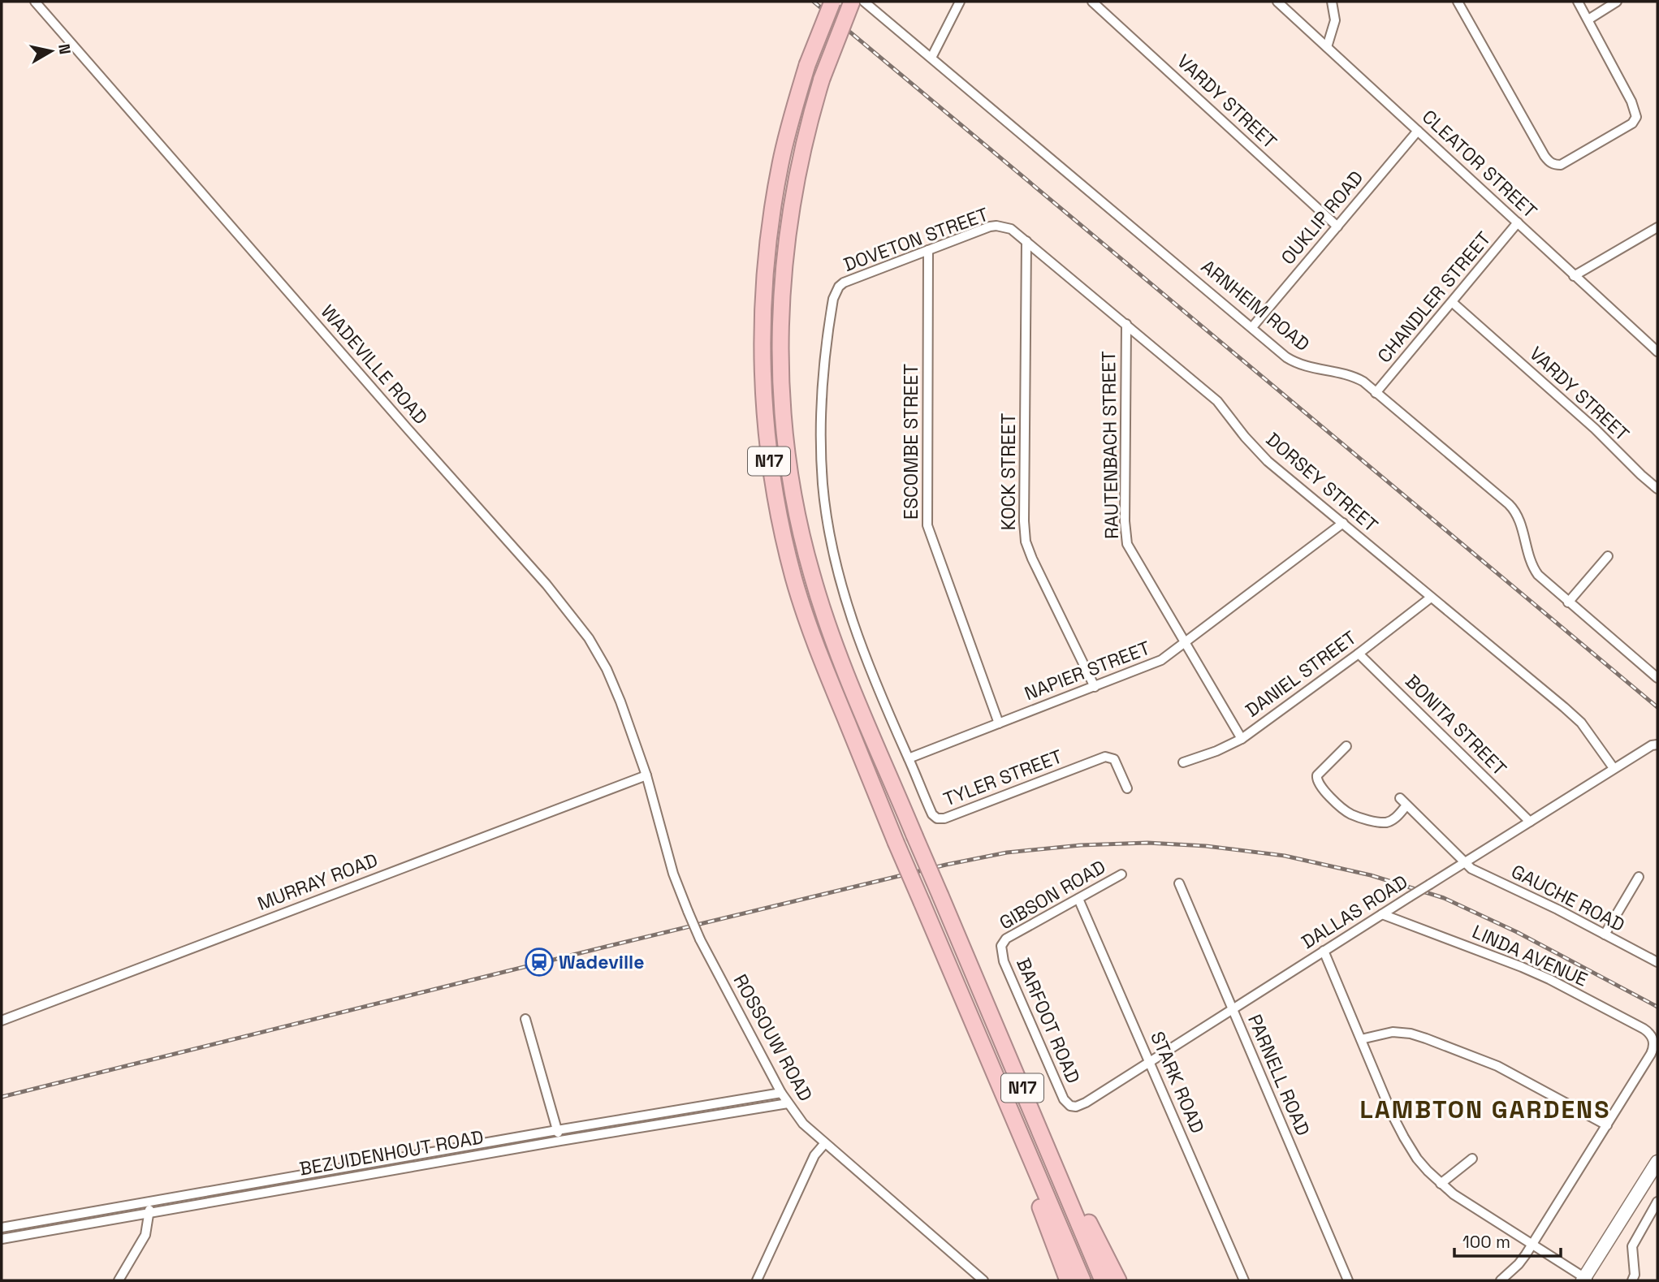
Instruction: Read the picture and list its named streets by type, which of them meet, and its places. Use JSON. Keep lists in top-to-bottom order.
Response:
{
  "streets": {
    "highway": ["N17"],
    "street": [
      "VARDY STREET",
      "CLEATOR STREET",
      "OUKLIP ROAD",
      "DOVETON STREET",
      "CHANDLER STREET",
      "ARNHEIM ROAD",
      "WADEVILLE ROAD",
      "ESCOMBE STREET",
      "RAUTENBACH STREET",
      "KOCK STREET",
      "DORSEY STREET",
      "NAPIER STREET",
      "DANIEL STREET",
      "BONITA STREET",
      "TYLER STREET",
      "MURRAY ROAD",
      "GIBSON ROAD",
      "GAUCHE ROAD",
      "DALLAS ROAD",
      "LINDA AVENUE",
      "BARFOOT ROAD",
      "ROSSOUW ROAD",
      "PARNELL ROAD",
      "STARK ROAD",
      "BEZUIDENHOUT ROAD"
    ]
  },
  "crossings": [
    ["VARDY STREET", "OUKLIP ROAD"],
    ["VARDY STREET", "CHANDLER STREET"],
    ["CLEATOR STREET", "OUKLIP ROAD"],
    ["CLEATOR STREET", "CHANDLER STREET"],
    ["OUKLIP ROAD", "ARNHEIM ROAD"],
    ["DOVETON STREET", "ESCOMBE STREET"],
    ["DOVETON STREET", "DORSEY STREET"],
    ["DOVETON STREET", "NAPIER STREET"],
    ["DOVETON STREET", "TYLER STREET"],
    ["CHANDLER STREET", "ARNHEIM ROAD"],
    ["WADEVILLE ROAD", "MURRAY ROAD"],
    ["WADEVILLE ROAD", "ROSSOUW ROAD"],
    ["ESCOMBE STREET", "NAPIER STREET"],
    ["RAUTENBACH STREET", "DORSEY STREET"],
    ["RAUTENBACH STREET", "NAPIER STREET"],
    ["RAUTENBACH STREET", "DANIEL STREET"],
    ["KOCK STREET", "DORSEY STREET"],
    ["KOCK STREET", "NAPIER STREET"],
    ["DORSEY STREET", "NAPIER STREET"],
    ["DORSEY STREET", "DANIEL STREET"],
    ["DORSEY STREET", "DALLAS ROAD"],
    ["NAPIER STREET", "TYLER STREET"],
    ["DANIEL STREET", "BONITA STREET"],
    ["BONITA STREET", "DALLAS ROAD"],
    ["MURRAY ROAD", "ROSSOUW ROAD"],
    ["GIBSON ROAD", "BARFOOT ROAD"],
    ["GIBSON ROAD", "STARK ROAD"],
    ["GAUCHE ROAD", "DALLAS ROAD"],
    ["DALLAS ROAD", "LINDA AVENUE"],
    ["DALLAS ROAD", "BARFOOT ROAD"],
    ["DALLAS ROAD", "PARNELL ROAD"],
    ["DALLAS ROAD", "STARK ROAD"],
    ["ROSSOUW ROAD", "BEZUIDENHOUT ROAD"]
  ],
  "districts": ["LAMBTON GARDENS"],
  "places": {
    "station": ["Wadeville"]
  },
  "scale_bar": "100 m",
  "north": "right"
}
